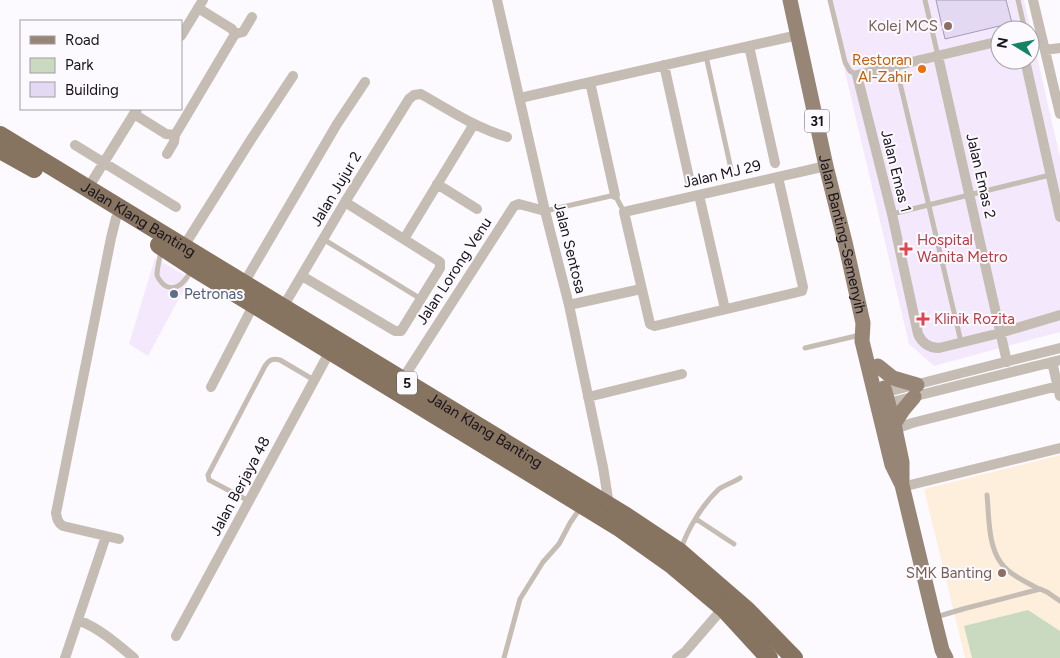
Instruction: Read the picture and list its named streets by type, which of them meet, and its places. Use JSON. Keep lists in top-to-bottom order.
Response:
{
  "streets": {
    "highway": ["Jalan Klang Banting", "5"],
    "main road": ["31", "Jalan Banting-Semenyih"],
    "street": [
      "Jalan Emas 1",
      "Jalan MJ 29",
      "Jalan Emas 2",
      "Jalan Jujur 2",
      "Jalan Sentosa",
      "Jalan Lorong Venu",
      "Jalan Berjaya 48"
    ]
  },
  "crossings": [
    ["Jalan Emas 1", "Jalan Emas 2"],
    ["Jalan MJ 29", "Jalan Banting-Semenyih"],
    ["Jalan Jujur 2", "Jalan Klang Banting"],
    ["Jalan Klang Banting", "Jalan Sentosa"],
    ["Jalan Klang Banting", "Jalan Lorong Venu"],
    ["Jalan Klang Banting", "Jalan Berjaya 48"],
    ["Jalan Sentosa", "Jalan Lorong Venu"]
  ],
  "places": {
    "other": [
      "Kolej MCS",
      "Restoran Al-Zahir",
      "Petronas",
      "SMK Banting"
    ],
    "health": ["Hospital Wanita Metro", "Klinik Rozita"]
  },
  "legend": ["Road", "Park", "Building"],
  "north": "left"
}
